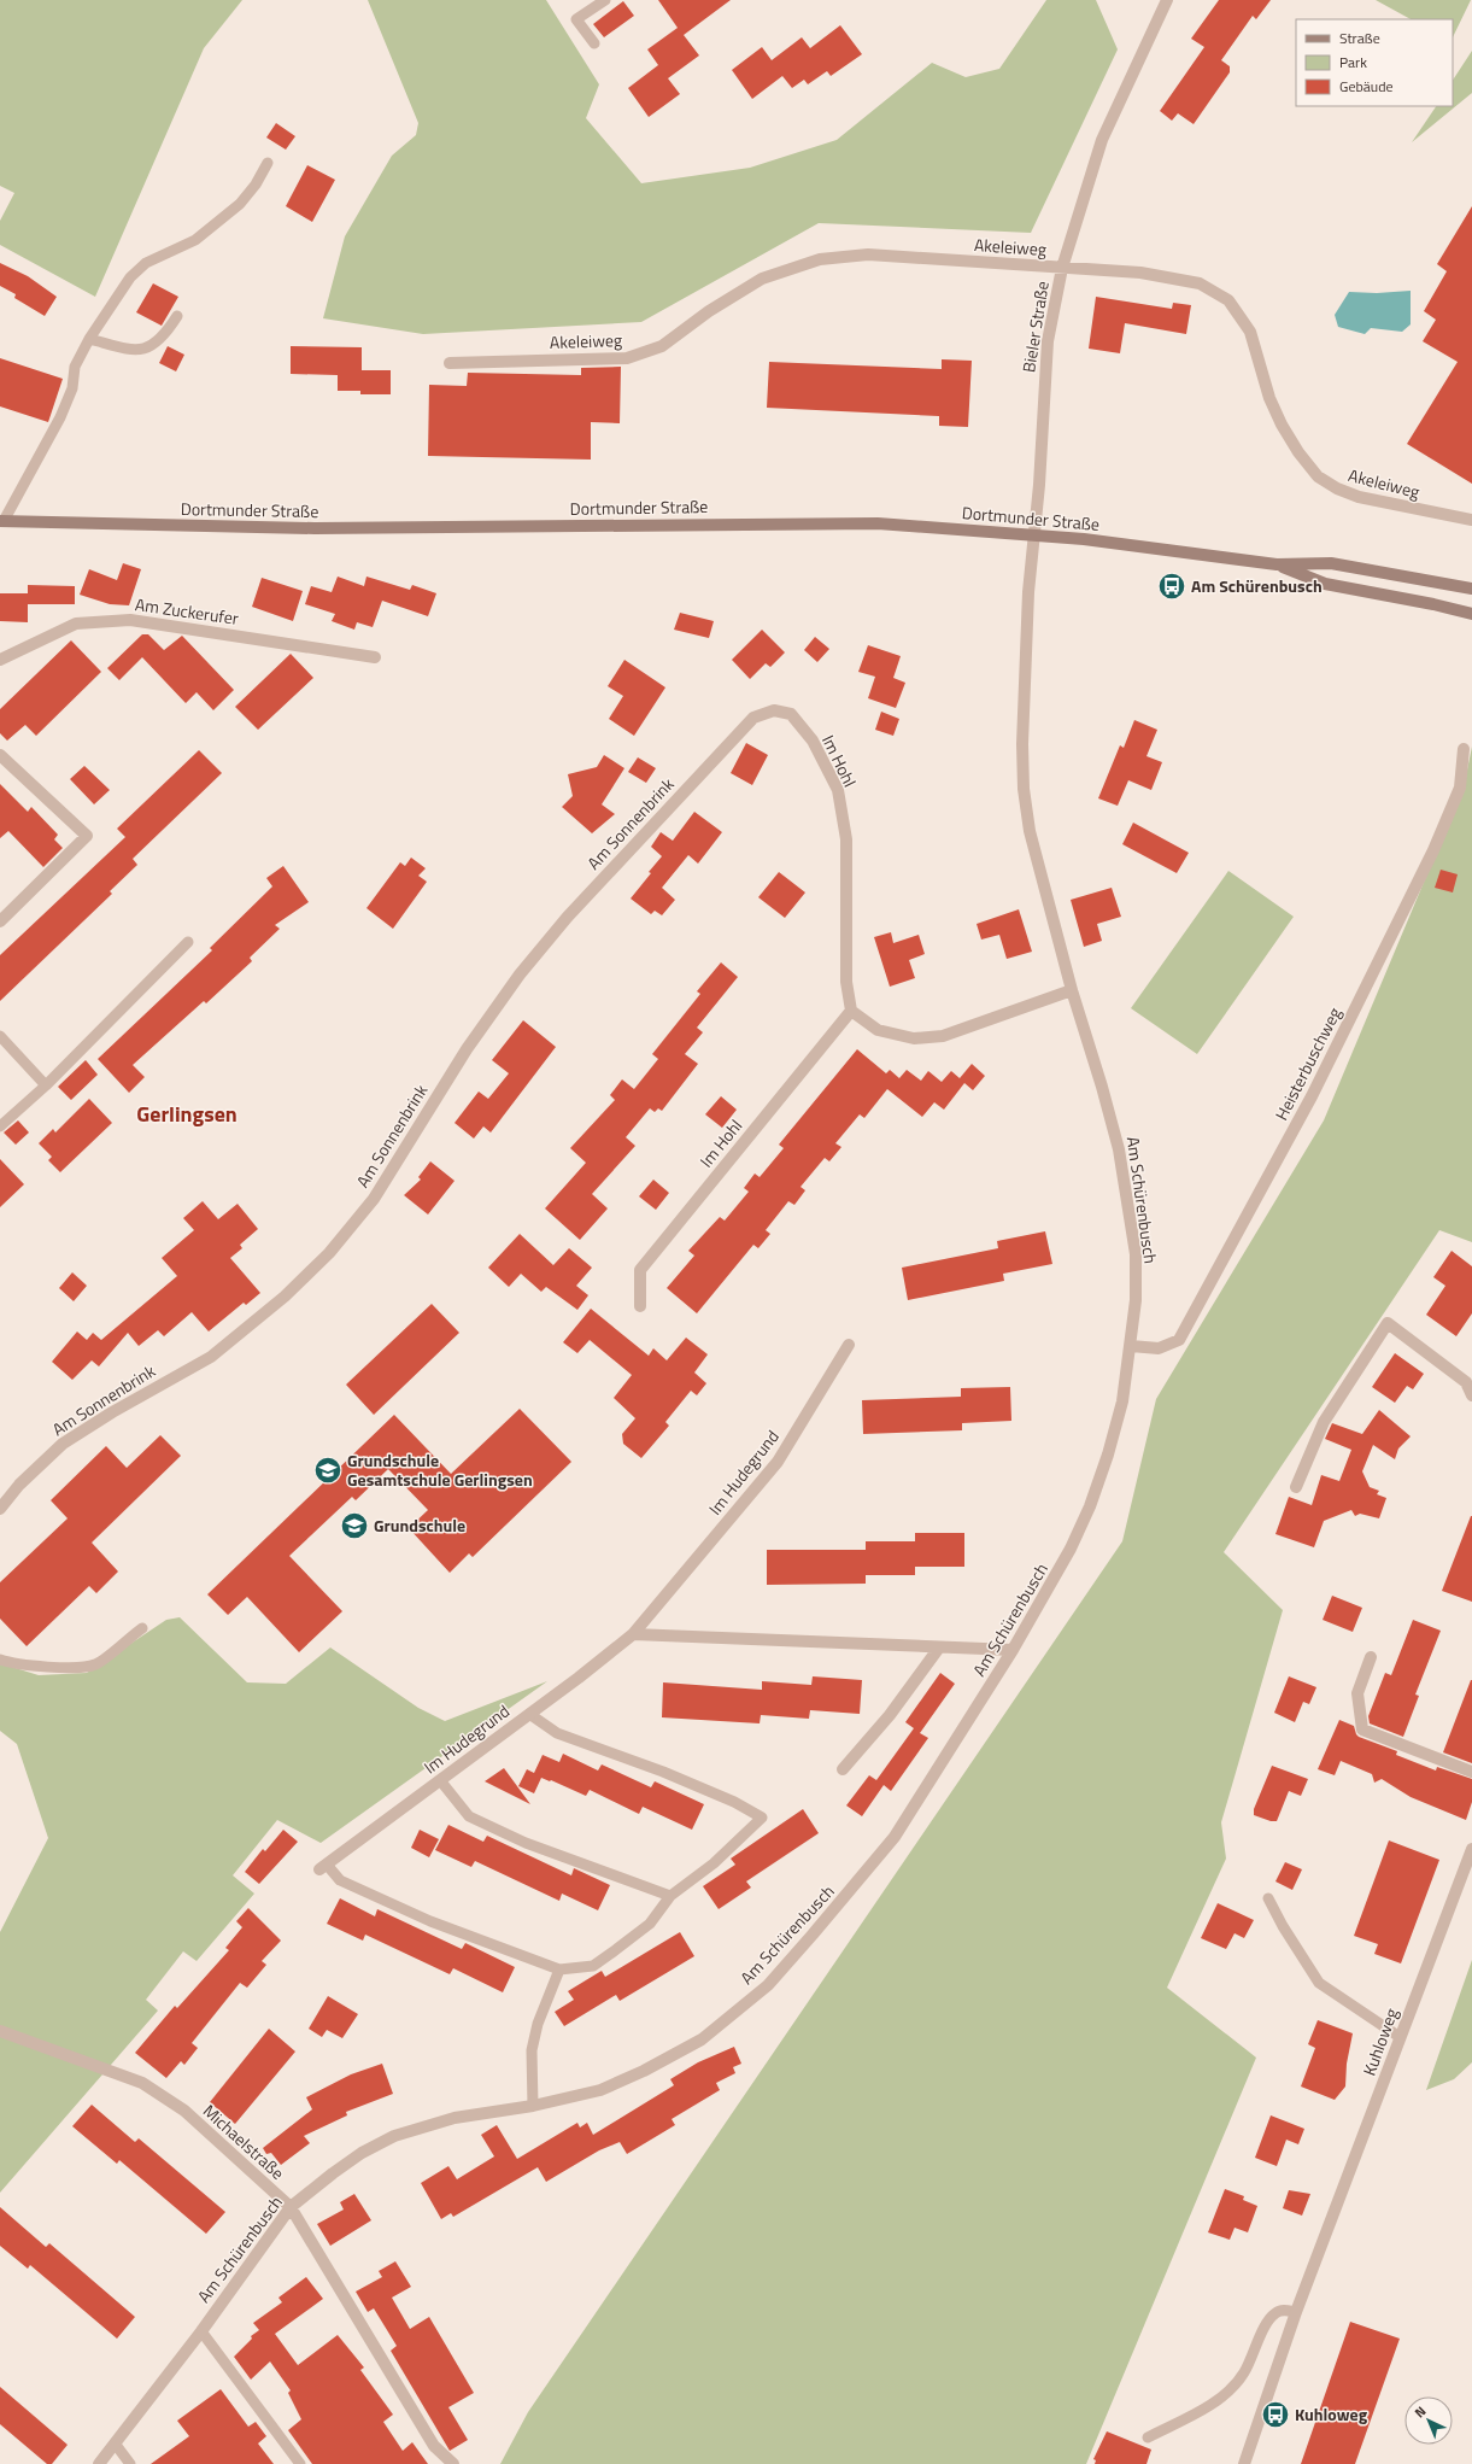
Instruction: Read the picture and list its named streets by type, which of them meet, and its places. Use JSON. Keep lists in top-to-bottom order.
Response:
{
  "streets": {
    "main road": ["Dortmunder Straße"],
    "street": [
      "Akeleiweg",
      "Bieler Straße",
      "Am Zuckerufer",
      "Im Hohl",
      "Am Sonnenbrink",
      "Heisterbuschweg",
      "Am Schürenbusch",
      "Im Hudegrund",
      "Kuhloweg",
      "Michaelstraße"
    ]
  },
  "crossings": [
    ["Akeleiweg", "Bieler Straße"],
    ["Bieler Straße", "Dortmunder Straße"],
    ["Bieler Straße", "Am Schürenbusch"],
    ["Dortmunder Straße", "Am Schürenbusch"],
    ["Im Hohl", "Am Sonnenbrink"],
    ["Heisterbuschweg", "Am Schürenbusch"],
    ["Am Schürenbusch", "Michaelstraße"]
  ],
  "districts": ["Gerlingsen"],
  "places": {
    "bus stop": ["Am Schürenbusch", "Kuhloweg"],
    "school or university": ["Grundschule Gesamtschule Gerlingsen", "Grundschule"]
  },
  "legend": ["Straße", "Park", "Gebäude"],
  "north": "top left"
}
